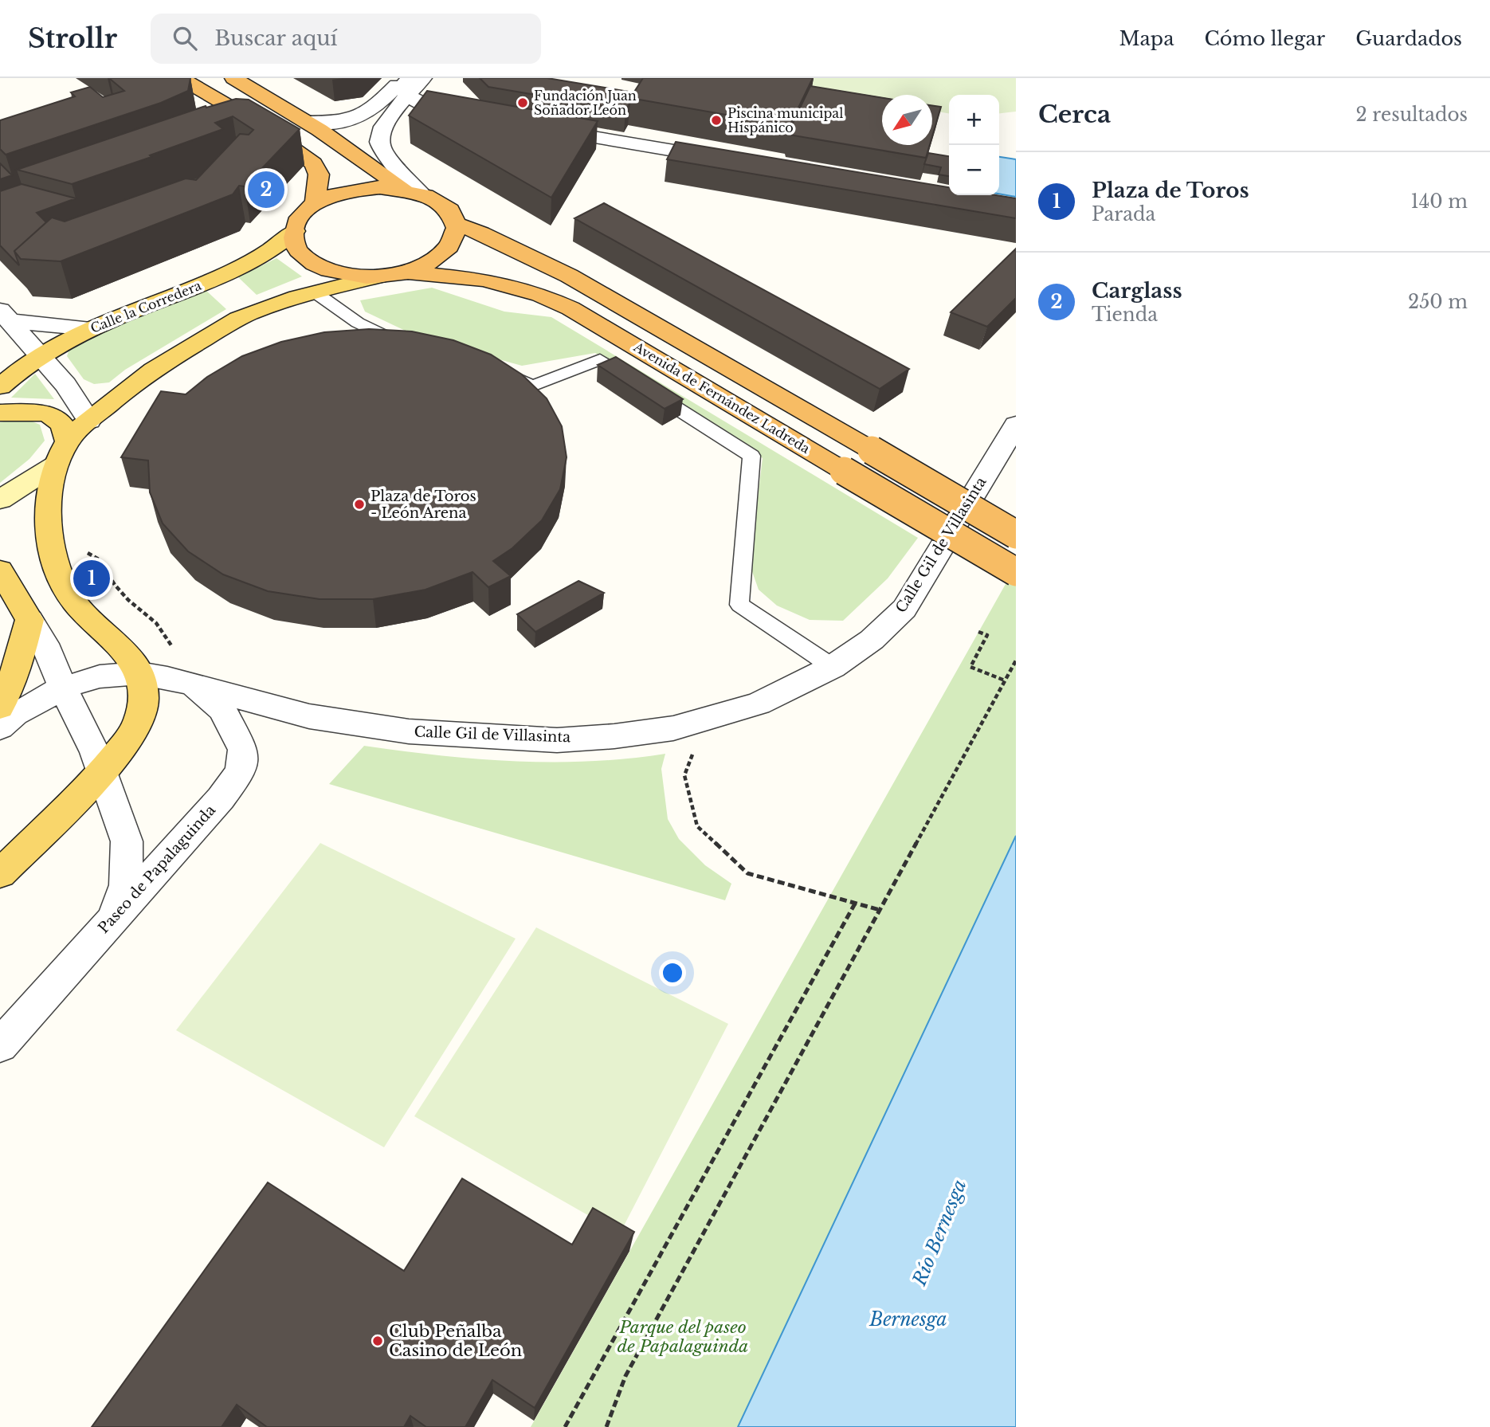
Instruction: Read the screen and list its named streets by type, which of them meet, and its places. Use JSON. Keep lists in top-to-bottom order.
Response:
{
  "streets": {
    "highway": ["Avenida de Fernández Ladreda"],
    "main road": ["Calle la Corredera"],
    "street": ["Calle Gil de Villasinta", "Paseo de Papalaguinda"]
  },
  "crossings": [
    ["Calle Gil de Villasinta", "Paseo de Papalaguinda"]
  ],
  "water": ["Río Bernesga", "Bernesga"],
  "parks": ["Parque del paseo de Papalaguinda"],
  "places": [
    "Fundación Juan Soñador León",
    "Piscina municipal Hispánico",
    "Plaza de Toros - León Arena",
    "Club Peñalba Casino de León"
  ],
  "north": "bottom left",
  "page": {
    "header": "Strollr",
    "search": "Buscar aquí",
    "nav": ["Mapa", "Cómo llegar", "Guardados"],
    "heading": ["Cerca", "2 resultados"],
    "map_buttons": ["+", "−"],
    "list": [
      {
        "mark": "1",
        "name": "Plaza de Toros",
        "note": "Parada",
        "value": "140 m"
      },
      {
        "mark": "2",
        "name": "Carglass",
        "note": "Tienda",
        "value": "250 m"
      }
    ],
    "pins": ["2", "1"]
  }
}
